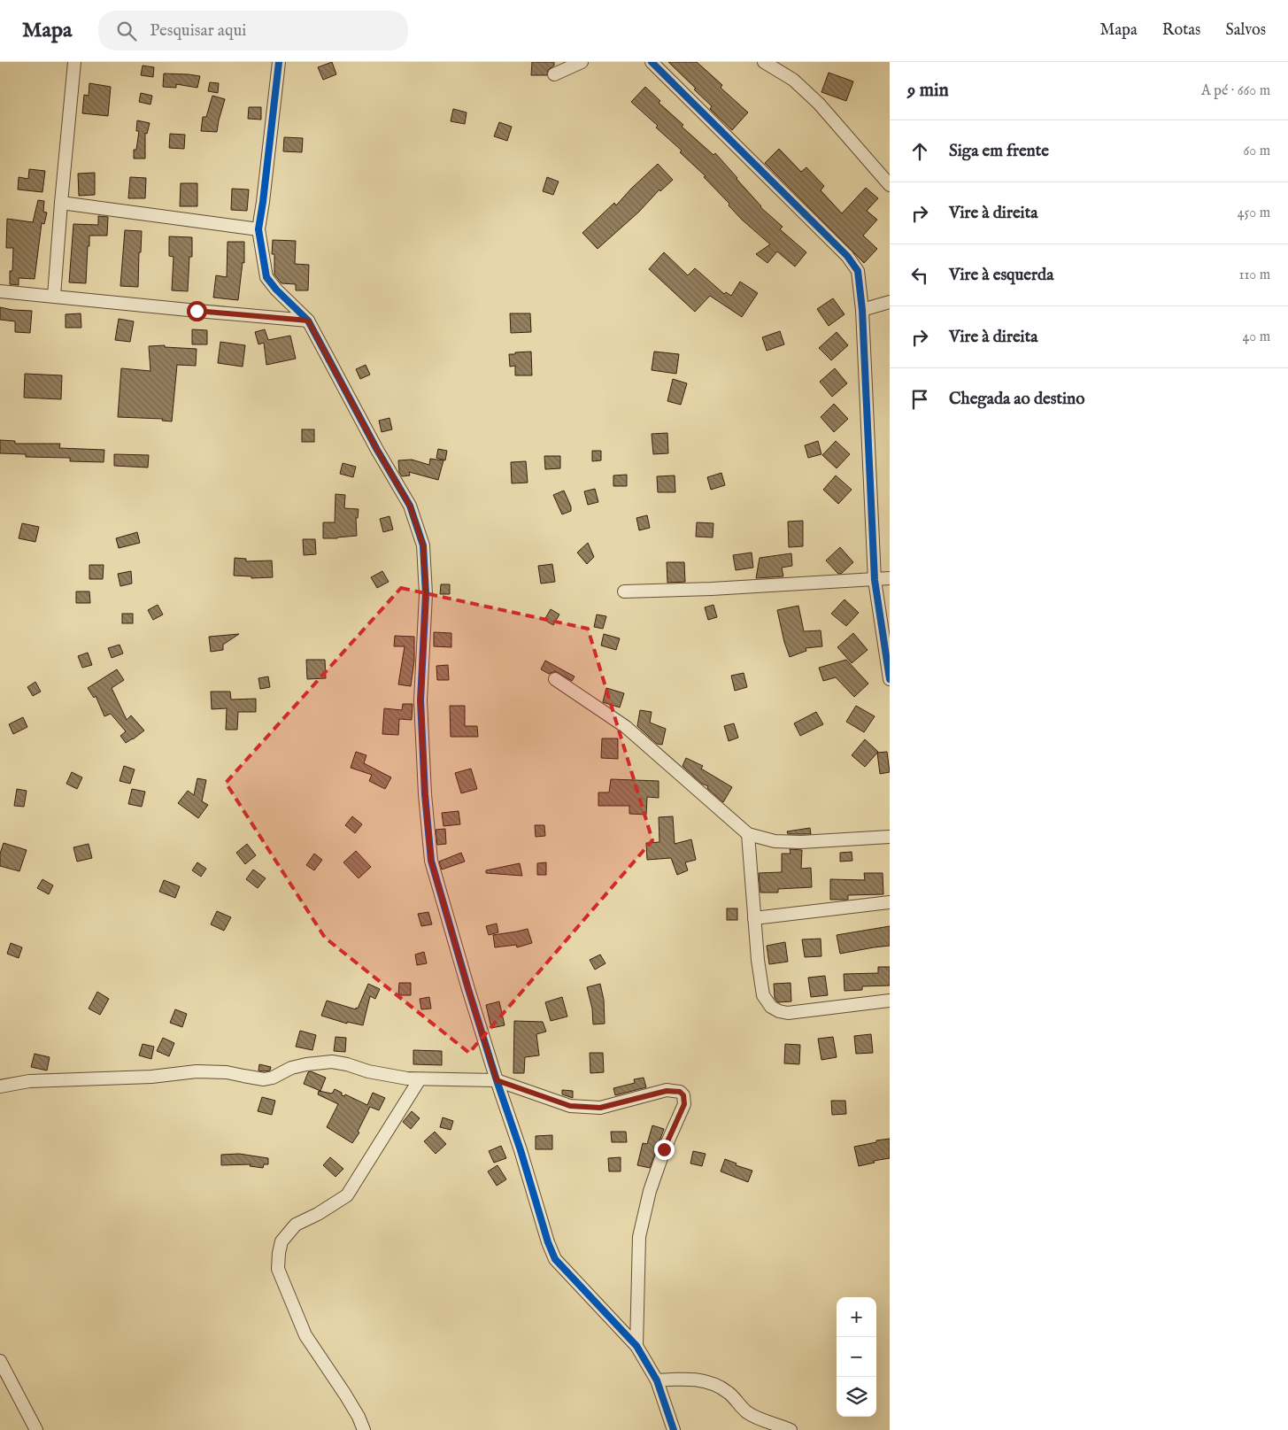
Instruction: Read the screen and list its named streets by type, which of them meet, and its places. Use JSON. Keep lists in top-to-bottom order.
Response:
{
  "page": {
    "header": "Mapa",
    "search": "Pesquisar aqui",
    "nav": ["Mapa", "Rotas", "Salvos"],
    "heading": ["9 min", "A pé · 660 m"],
    "list": [
      ["Siga em frente", "60 m"],
      ["Vire à direita", "450 m"],
      ["Vire à esquerda", "110 m"],
      ["Vire à direita", "40 m"],
      "Chegada ao destino"
    ],
    "map_buttons": ["+", "−"]
  }
}
